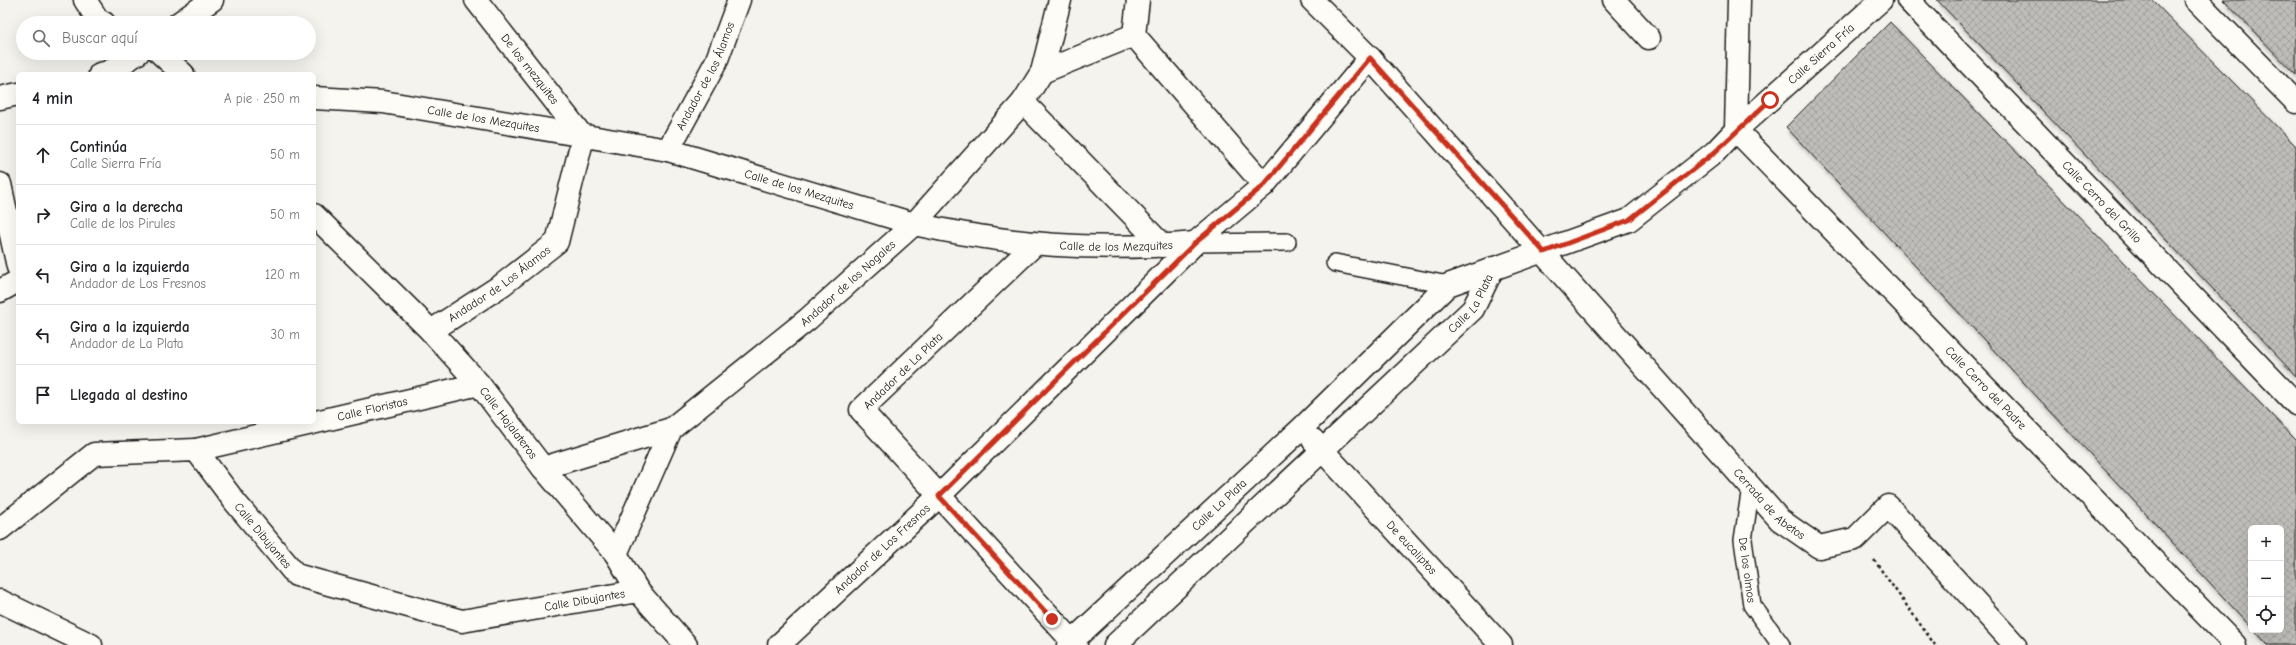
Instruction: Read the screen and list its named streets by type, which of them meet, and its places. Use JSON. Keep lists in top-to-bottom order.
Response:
{
  "streets": {
    "street": [
      "Calle Sierra Fría",
      "De los mezquites",
      "Andador de los Álamos",
      "Calle de los Mezquites",
      "Calle Cerro del Grillo",
      "Andador de los Nogales",
      "Andador de Los Álamos",
      "Calle La Plata",
      "Andador de La Plata",
      "Calle Cerro del Padre",
      "Calle Floristas",
      "Calle Hojalateros",
      "Cerrada de Abetos",
      "Calle Dibujantes",
      "De eucaliptos",
      "Andador de Los Fresnos"
    ],
    "lane": ["De los olmos"]
  },
  "crossings": [
    ["Calle Sierra Fría", "Calle La Plata"],
    ["Calle Sierra Fría", "Calle Cerro del Padre"],
    ["Calle Sierra Fría", "Cerrada de Abetos"],
    ["De los mezquites", "Calle de los Mezquites"],
    ["De los mezquites", "Andador de Los Álamos"],
    ["Andador de los Álamos", "Calle de los Mezquites"],
    ["Calle de los Mezquites", "Andador de los Nogales"],
    ["Calle de los Mezquites", "Andador de Los Álamos"],
    ["Calle de los Mezquites", "Andador de La Plata"],
    ["Calle de los Mezquites", "Andador de Los Fresnos"],
    ["Andador de los Nogales", "Calle Hojalateros"],
    ["Andador de Los Álamos", "Calle Hojalateros"],
    ["Calle La Plata", "Andador de La Plata"],
    ["Calle La Plata", "Cerrada de Abetos"],
    ["Calle La Plata", "De eucaliptos"],
    ["Andador de La Plata", "Andador de Los Fresnos"],
    ["Calle Floristas", "Calle Hojalateros"],
    ["Calle Floristas", "Calle Dibujantes"],
    ["Calle Hojalateros", "Calle Dibujantes"],
    ["Cerrada de Abetos", "Andador de Los Fresnos"],
    ["Cerrada de Abetos", "De los olmos"]
  ],
  "page": {
    "search": "Buscar aquí",
    "heading": ["4 min", "A pie · 250 m"],
    "list": [
      ["Continúa", "Calle Sierra Fría", "50 m"],
      ["Gira a la derecha", "Calle de los Pirules", "50 m"],
      ["Gira a la izquierda", "Andador de Los Fresnos", "120 m"],
      ["Gira a la izquierda", "Andador de La Plata", "30 m"],
      "Llegada al destino"
    ],
    "map_buttons": ["+", "−"]
  }
}
